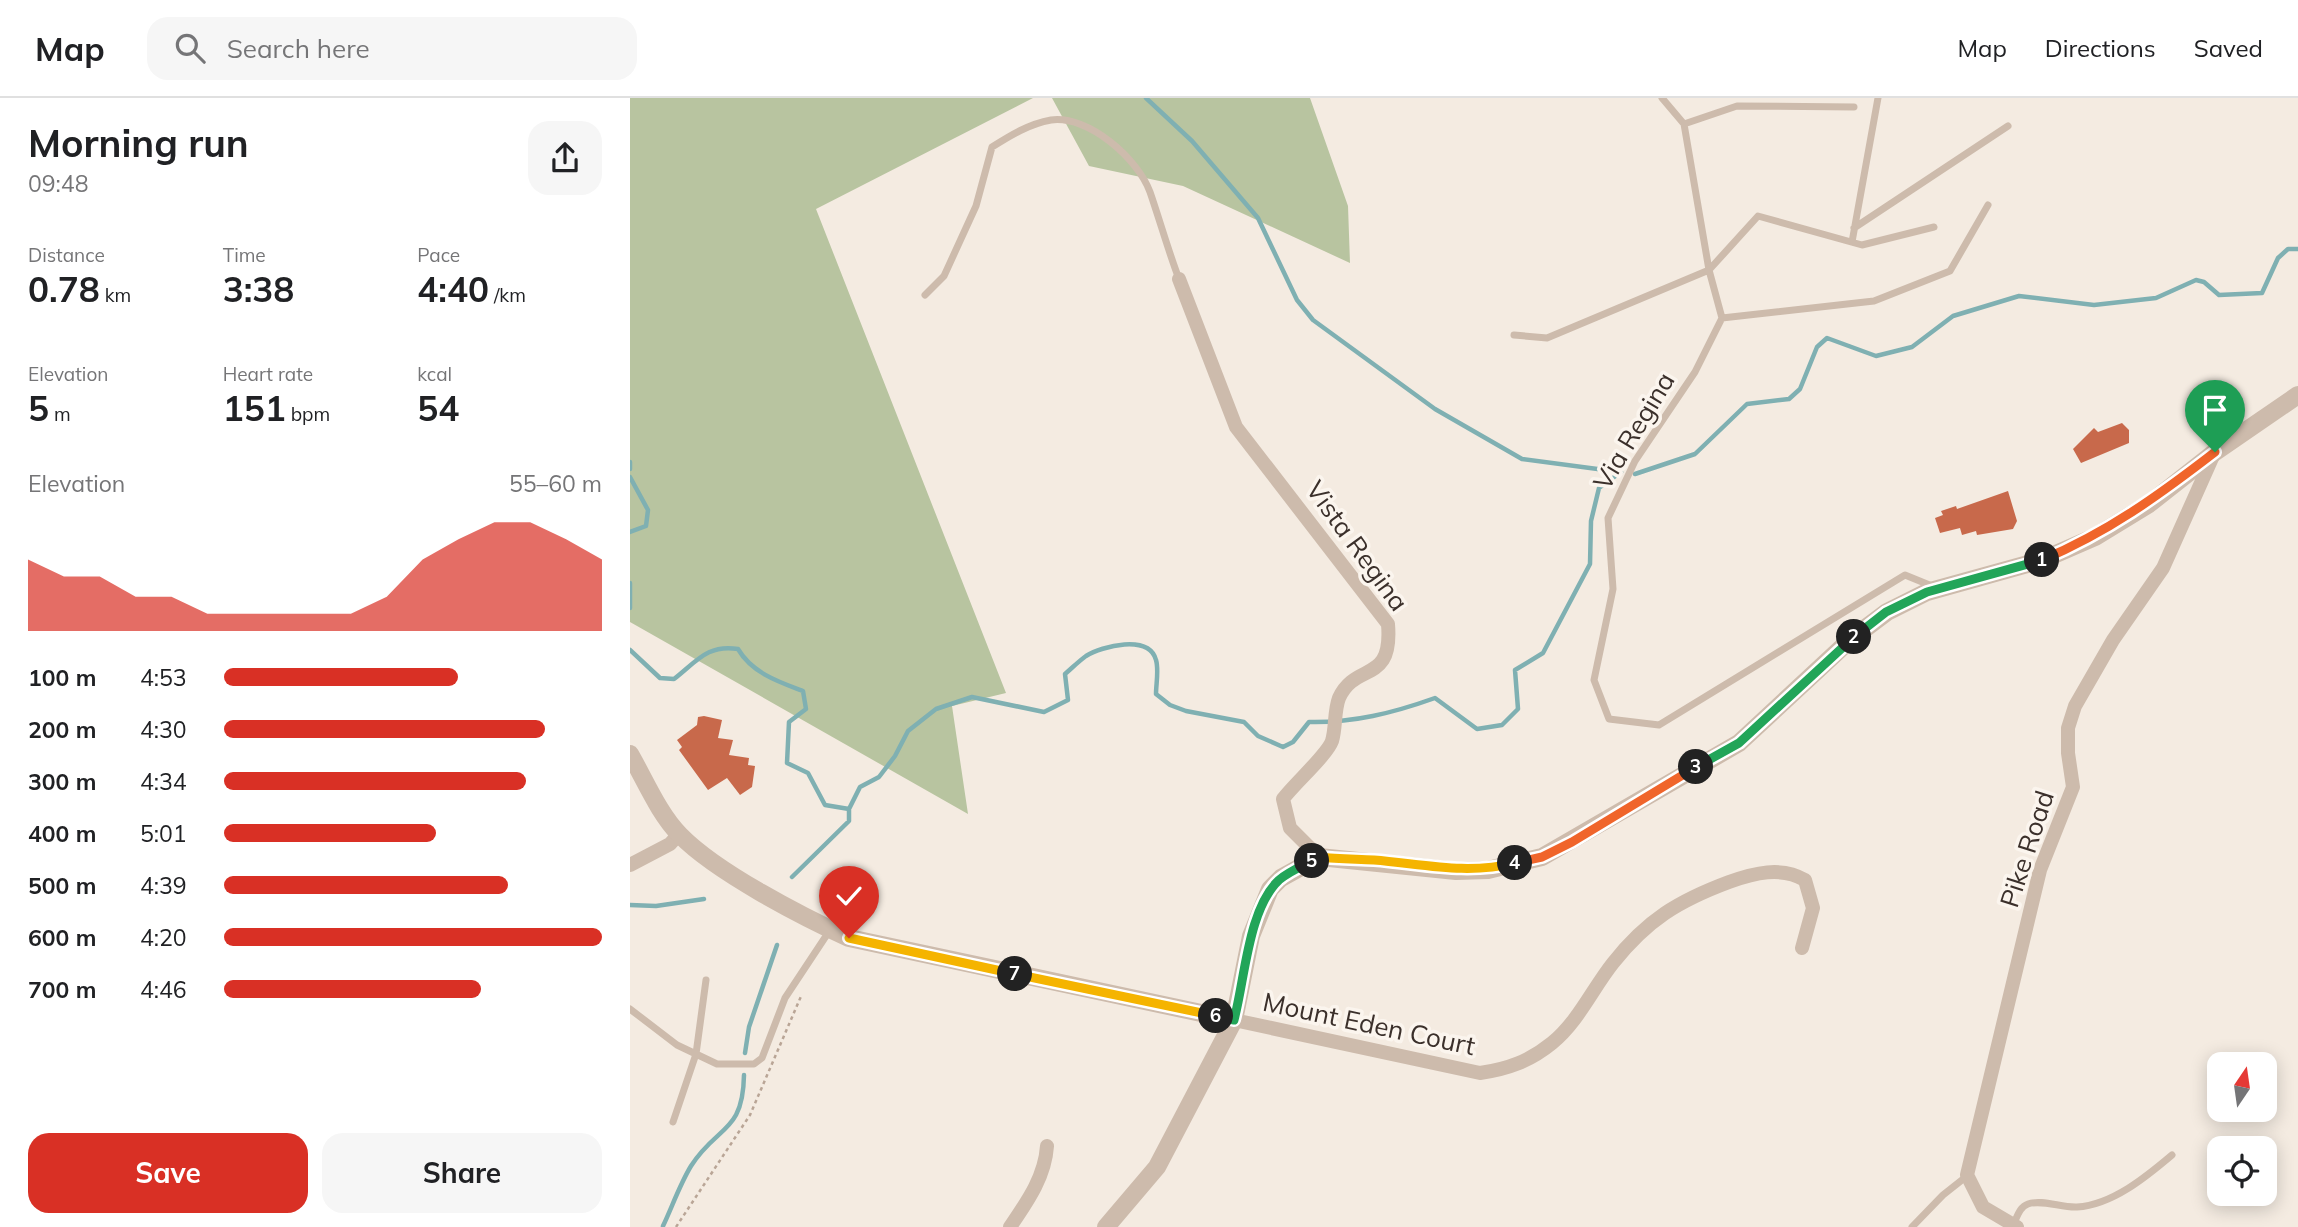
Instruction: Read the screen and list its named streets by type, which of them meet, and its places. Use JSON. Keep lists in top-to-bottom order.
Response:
{
  "streets": {
    "street": ["Vista Regina", "Pike Road", "Mount Eden Court"],
    "lane": ["Via Regina"]
  },
  "north": "top",
  "page": {
    "header": "Map",
    "search": "Search here",
    "nav": ["Map", "Directions", "Saved"],
    "heading": ["Morning run", "09:48"],
    "stats": [
      ["Distance", "0.78 km"],
      ["Time", "3:38"],
      ["Pace", "4:40 /km"],
      ["Elevation", "5 m"],
      ["Heart rate", "151 bpm"],
      ["kcal", "54"]
    ],
    "chart": ["Elevation", "55–60 m"],
    "pins": [
      "1",
      "2",
      "3",
      "5",
      "4",
      "7",
      "6"
    ],
    "list": [
      {
        "name": "100 m",
        "note": "4:53"
      },
      {
        "name": "200 m",
        "note": "4:30"
      },
      {
        "name": "300 m",
        "note": "4:34"
      },
      {
        "name": "400 m",
        "note": "5:01"
      },
      {
        "name": "500 m",
        "note": "4:39"
      },
      {
        "name": "600 m",
        "note": "4:20"
      },
      {
        "name": "700 m",
        "note": "4:46"
      }
    ],
    "buttons": ["Save", "Share"]
  }
}
